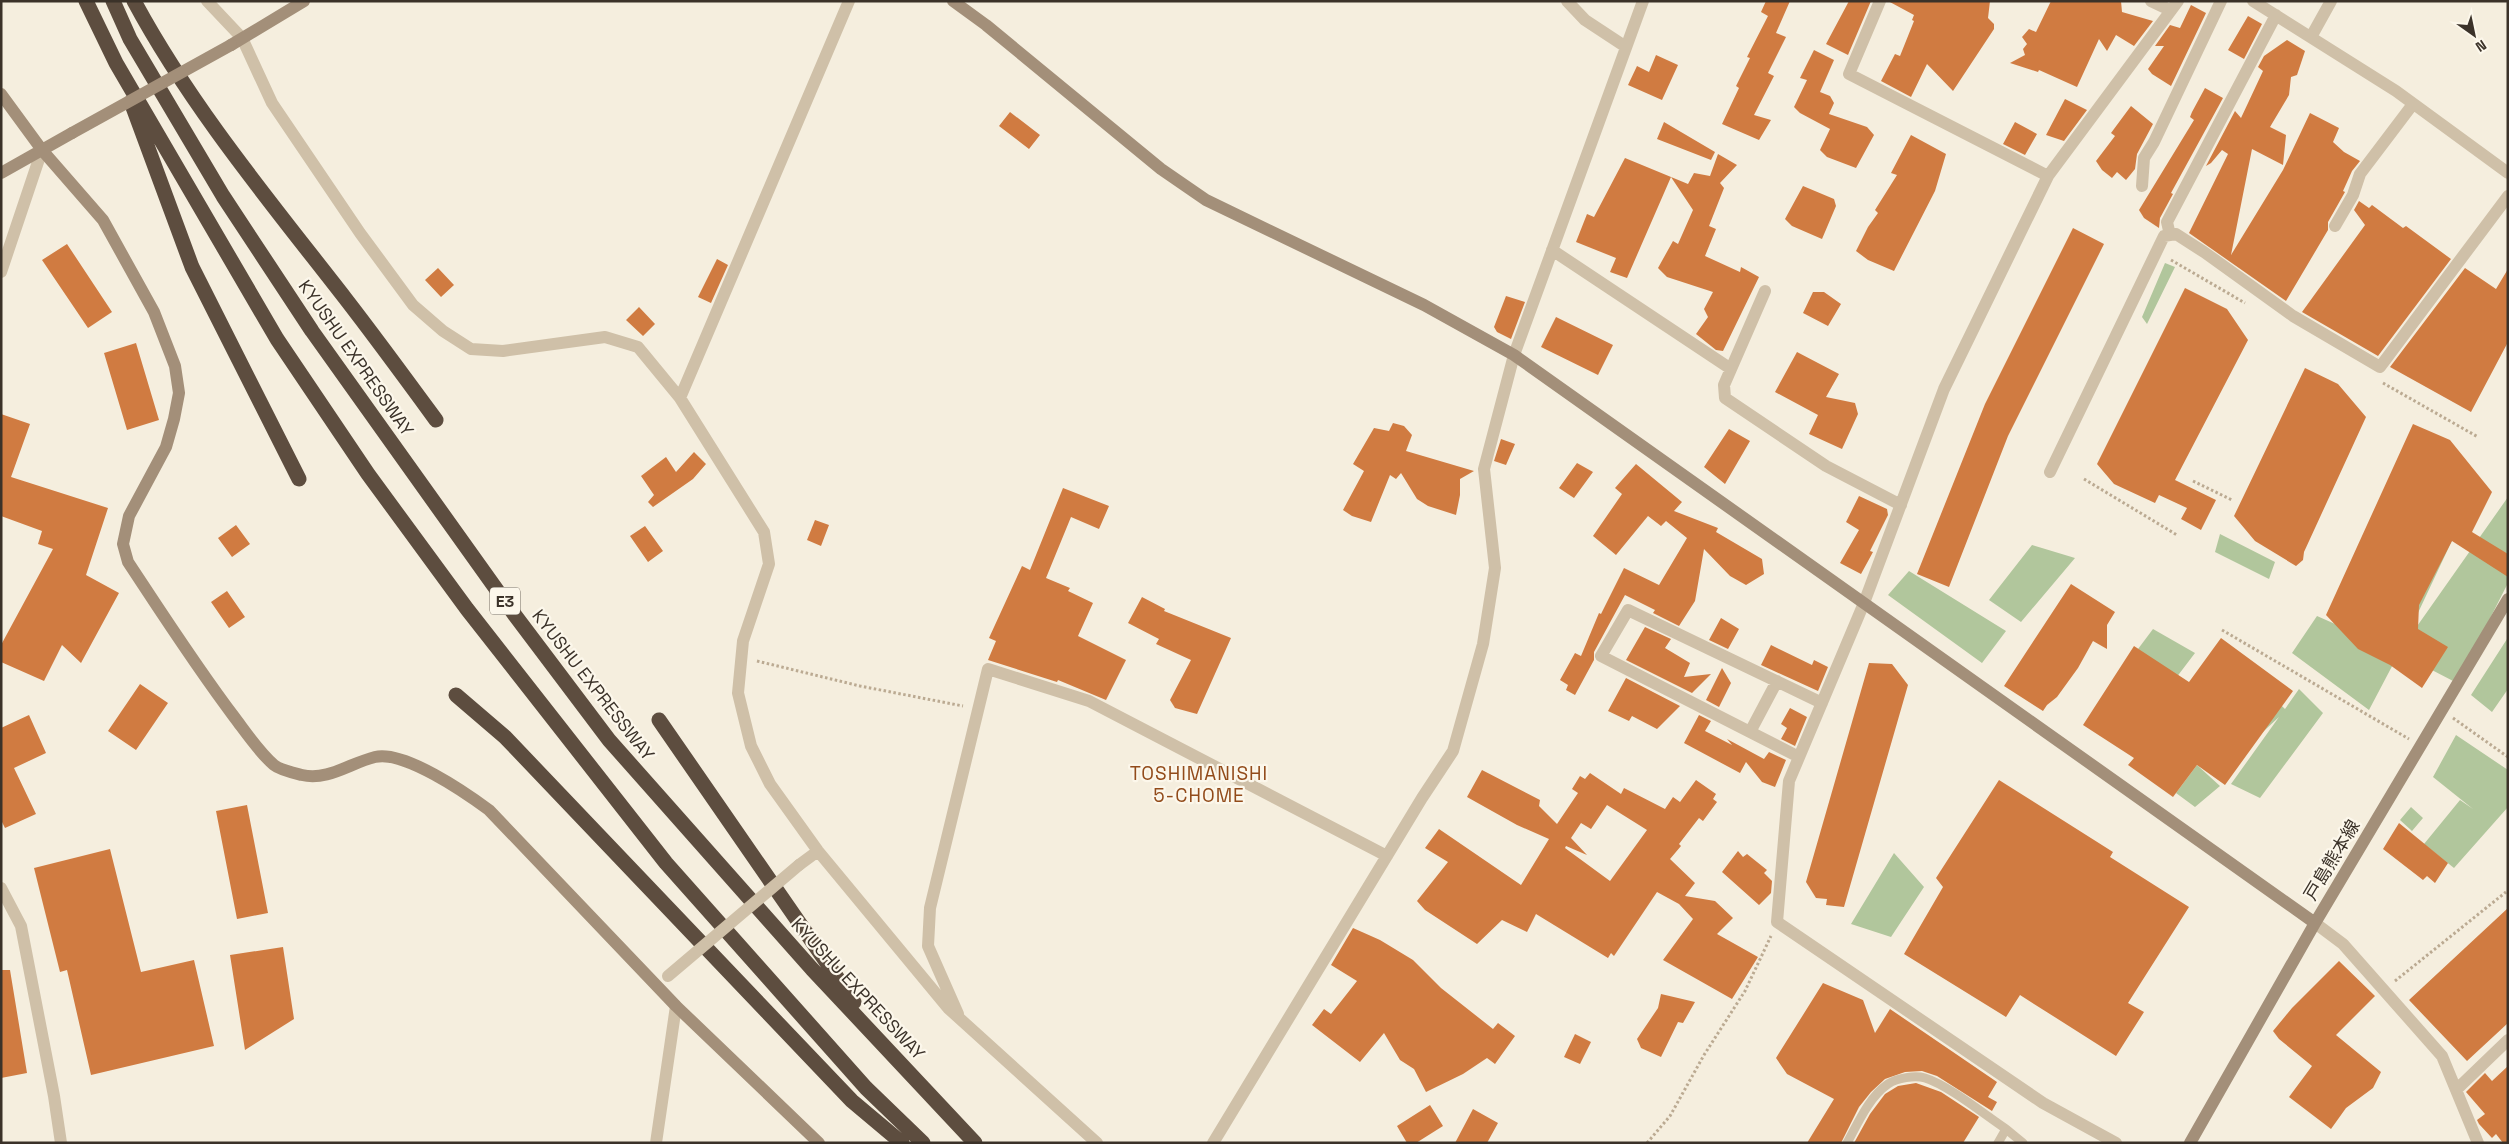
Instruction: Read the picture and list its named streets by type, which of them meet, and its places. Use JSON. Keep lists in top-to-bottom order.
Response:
{
  "streets": {
    "highway": ["KYUSHU EXPRESSWAY", "E3"],
    "street": ["戸島熊本線"]
  },
  "districts": ["TOSHIMANISHI 5-CHOME"],
  "north": "bottom right"
}
